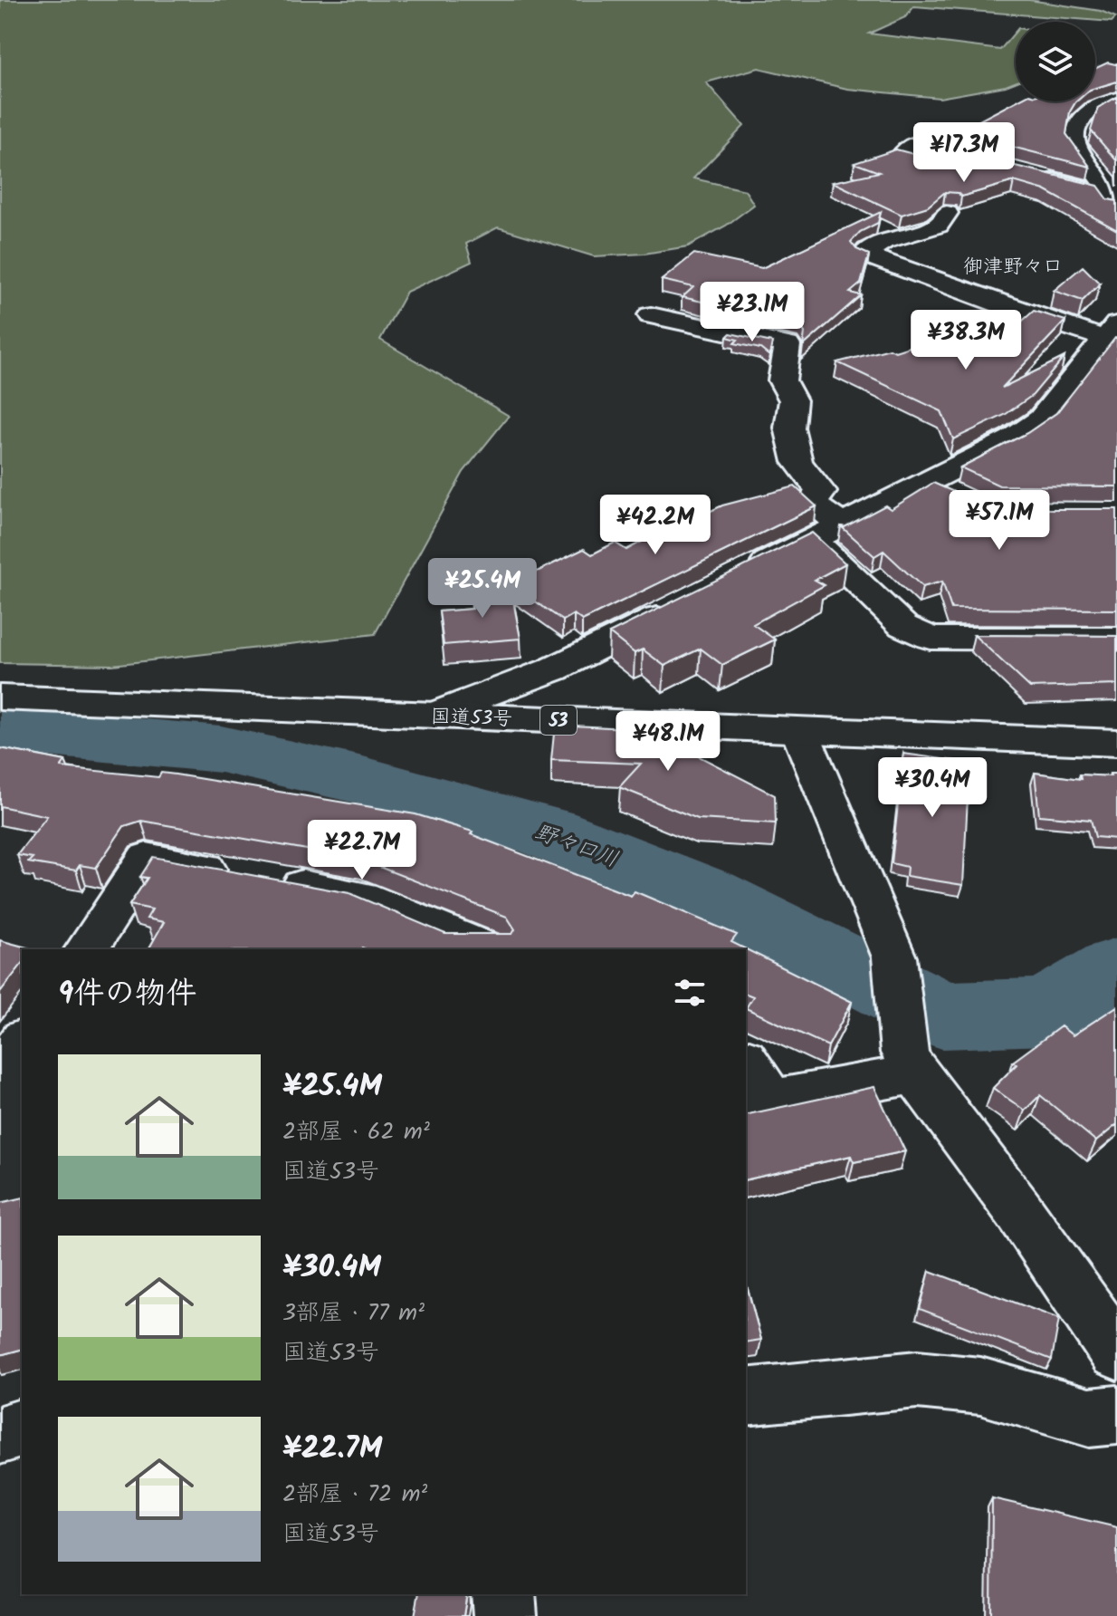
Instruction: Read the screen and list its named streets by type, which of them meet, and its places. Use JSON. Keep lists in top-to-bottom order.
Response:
{
  "streets": {
    "main road": ["国道53号", "53"]
  },
  "districts": ["御津野々口"],
  "water": ["野々口川"],
  "page": {
    "price": [
      "¥17.3M",
      "¥23.1M",
      "¥38.3M",
      "¥57.1M",
      "¥42.2M",
      "¥25.4M",
      "¥48.1M",
      "¥30.4M",
      "¥22.7M"
    ],
    "heading": "9件の物件",
    "list": [
      {
        "name": "¥25.4M",
        "note": "2部屋 · 62 m² · 国道53号"
      },
      {
        "name": "¥30.4M",
        "note": "3部屋 · 77 m² · 国道53号"
      },
      {
        "name": "¥22.7M",
        "note": "2部屋 · 72 m² · 国道53号"
      }
    ]
  }
}
